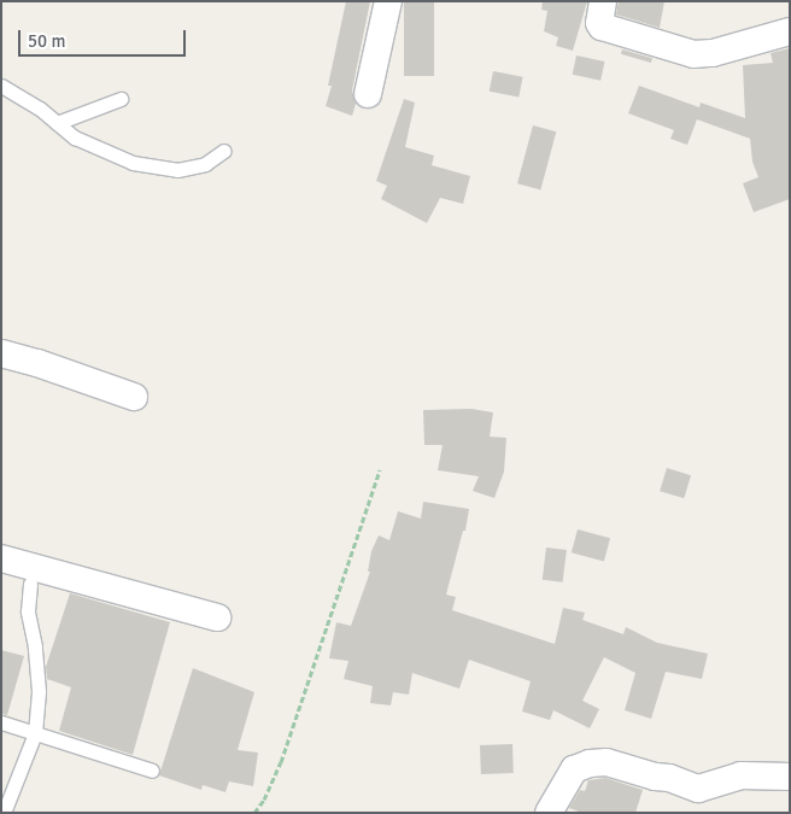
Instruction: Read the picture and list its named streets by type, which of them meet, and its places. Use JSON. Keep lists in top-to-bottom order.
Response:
{
  "scale_bar": "50 m"
}
